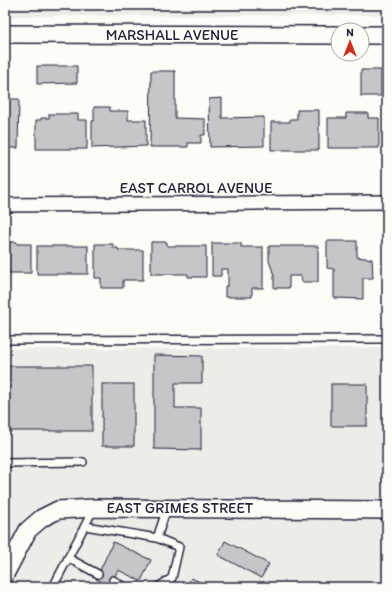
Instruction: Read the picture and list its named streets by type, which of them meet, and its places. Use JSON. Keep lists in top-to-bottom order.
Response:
{
  "streets": {
    "street": ["MARSHALL AVENUE", "EAST CARROL AVENUE", "EAST GRIMES STREET"]
  },
  "north": "top"
}
